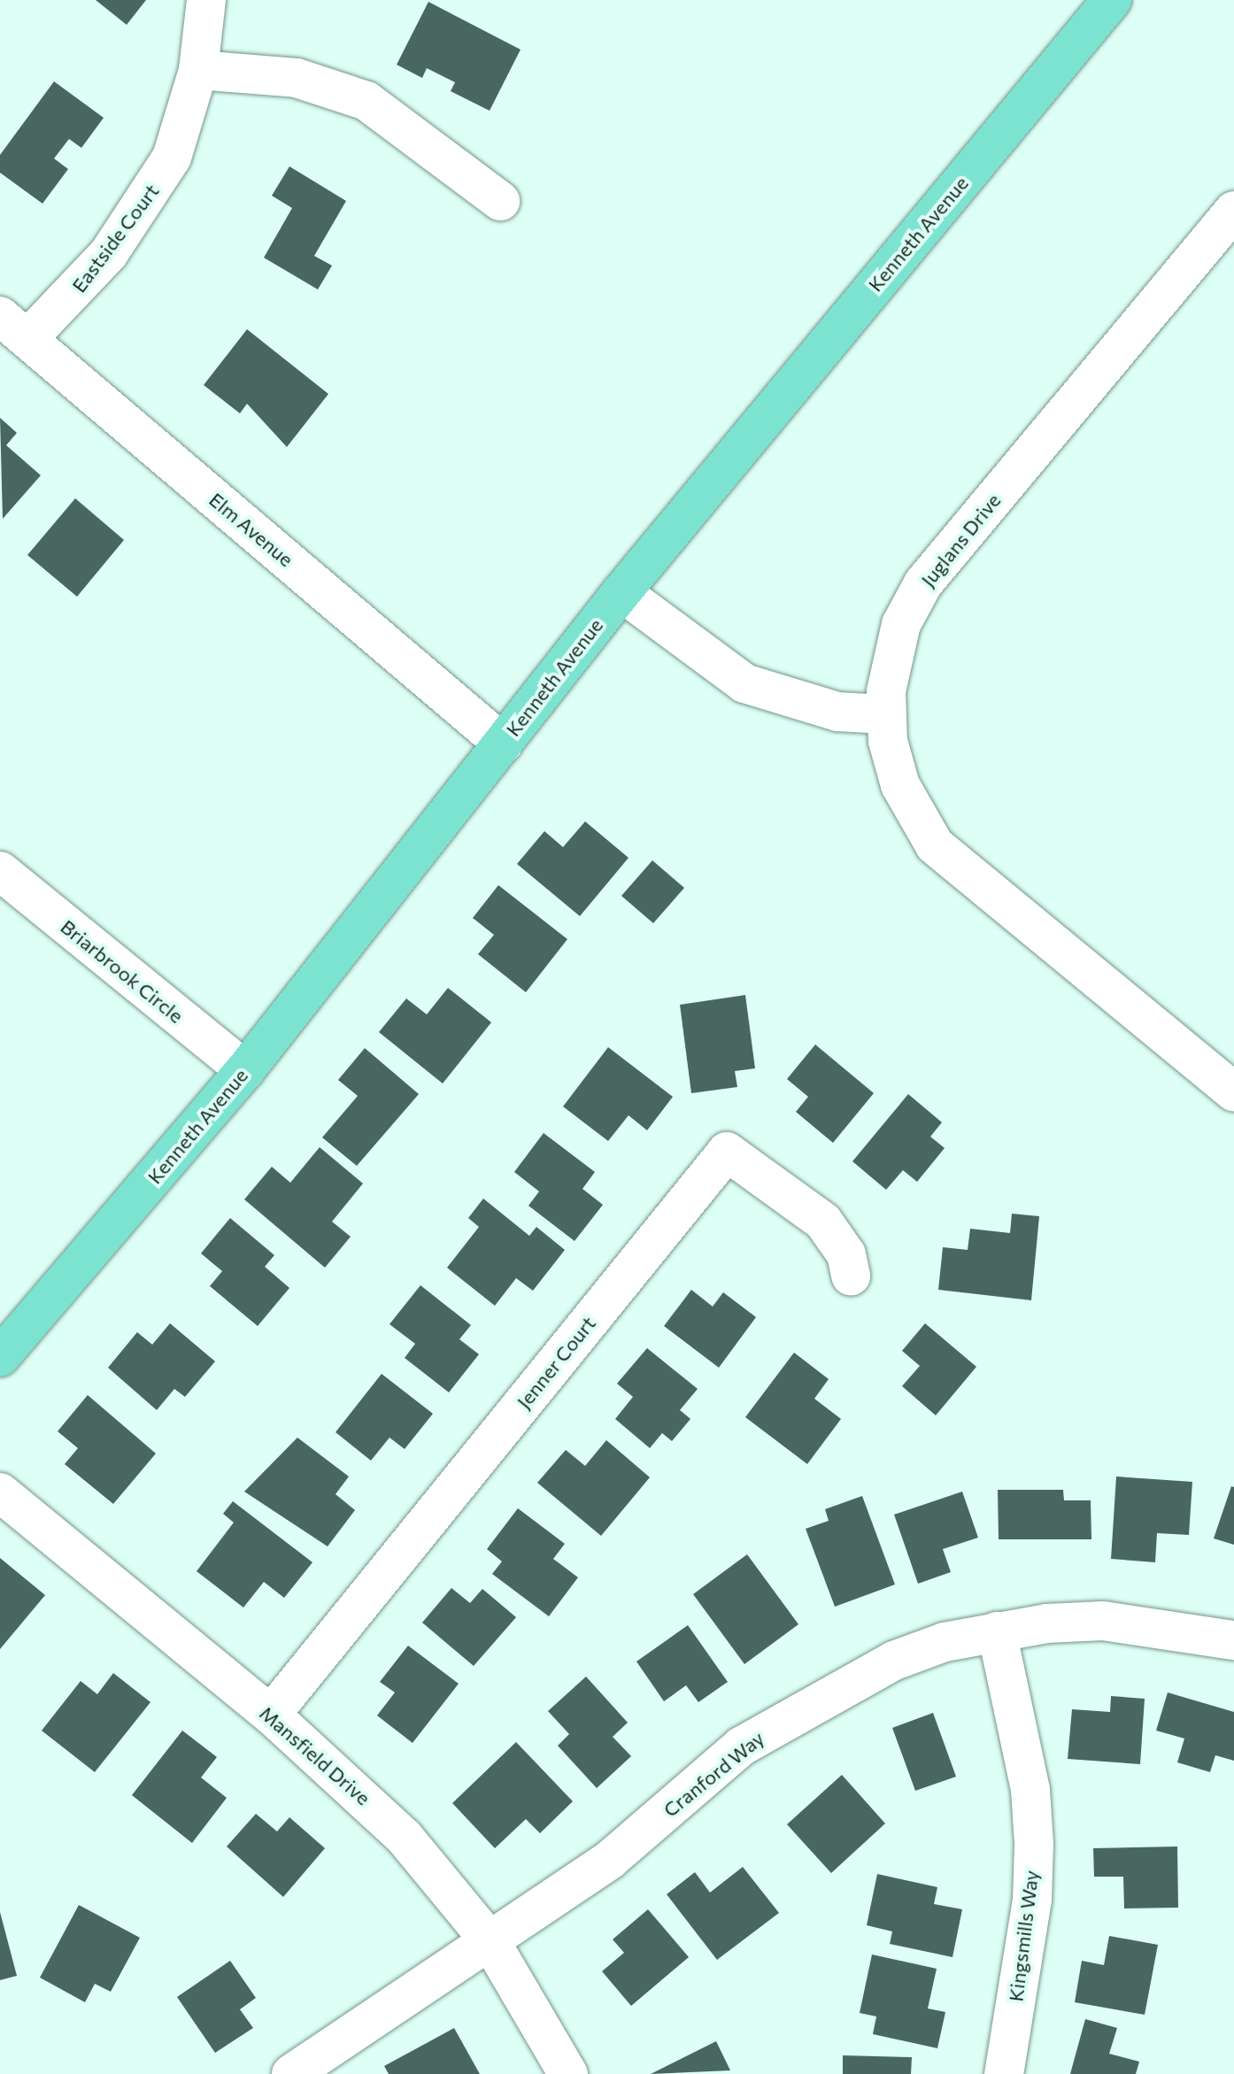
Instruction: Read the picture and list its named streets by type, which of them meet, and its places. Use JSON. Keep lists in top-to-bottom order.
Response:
{
  "streets": {
    "main road": ["Kenneth Avenue"],
    "street": [
      "Eastside Court",
      "Elm Avenue",
      "Juglans Drive",
      "Briarbrook Circle",
      "Jenner Court",
      "Mansfield Drive",
      "Cranford Way",
      "Kingsmills Way"
    ]
  },
  "crossings": [
    ["Kenneth Avenue", "Elm Avenue"],
    ["Kenneth Avenue", "Briarbrook Circle"],
    ["Eastside Court", "Elm Avenue"],
    ["Jenner Court", "Mansfield Drive"],
    ["Mansfield Drive", "Cranford Way"],
    ["Cranford Way", "Kingsmills Way"]
  ]
}
